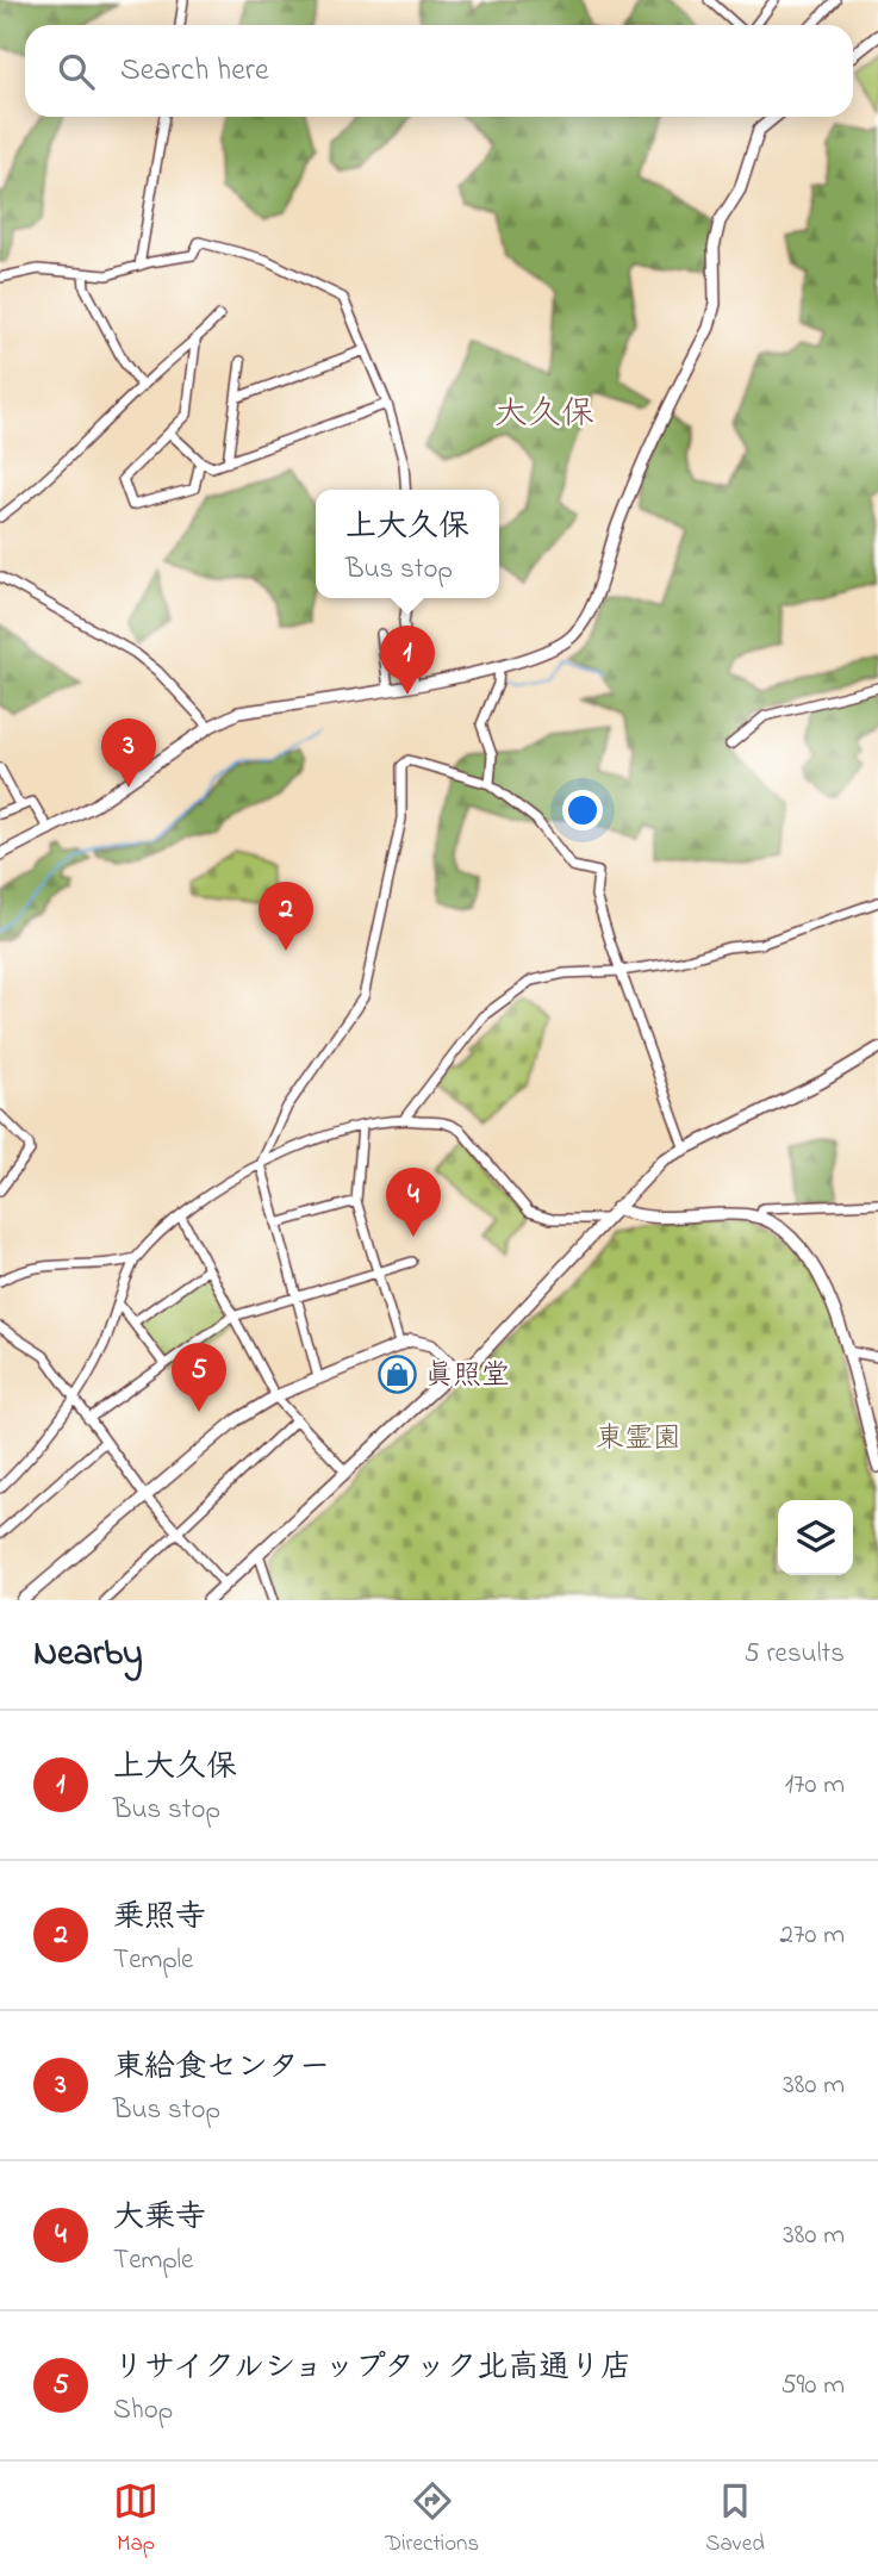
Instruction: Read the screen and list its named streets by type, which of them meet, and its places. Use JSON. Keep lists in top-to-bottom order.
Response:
{
  "districts": ["大久保"],
  "parks": ["東霊園"],
  "places": {
    "shop": ["眞照堂"]
  },
  "page": {
    "search": "Search here",
    "popup": ["上大久保", "Bus stop"],
    "pins": [
      "1",
      "3",
      "2",
      "4",
      "5"
    ],
    "heading": ["Nearby", "5 results"],
    "list": [
      {
        "mark": "1",
        "name": "上大久保",
        "note": "Bus stop",
        "value": "170 m"
      },
      {
        "mark": "2",
        "name": "乗照寺",
        "note": "Temple",
        "value": "270 m"
      },
      {
        "mark": "3",
        "name": "東給食センター",
        "note": "Bus stop",
        "value": "380 m"
      },
      {
        "mark": "4",
        "name": "大乗寺",
        "note": "Temple",
        "value": "380 m"
      },
      {
        "mark": "5",
        "name": "リサイクルショップタック北高通り店",
        "note": "Shop",
        "value": "590 m"
      }
    ],
    "nav": ["Map", "Directions", "Saved"]
  }
}
